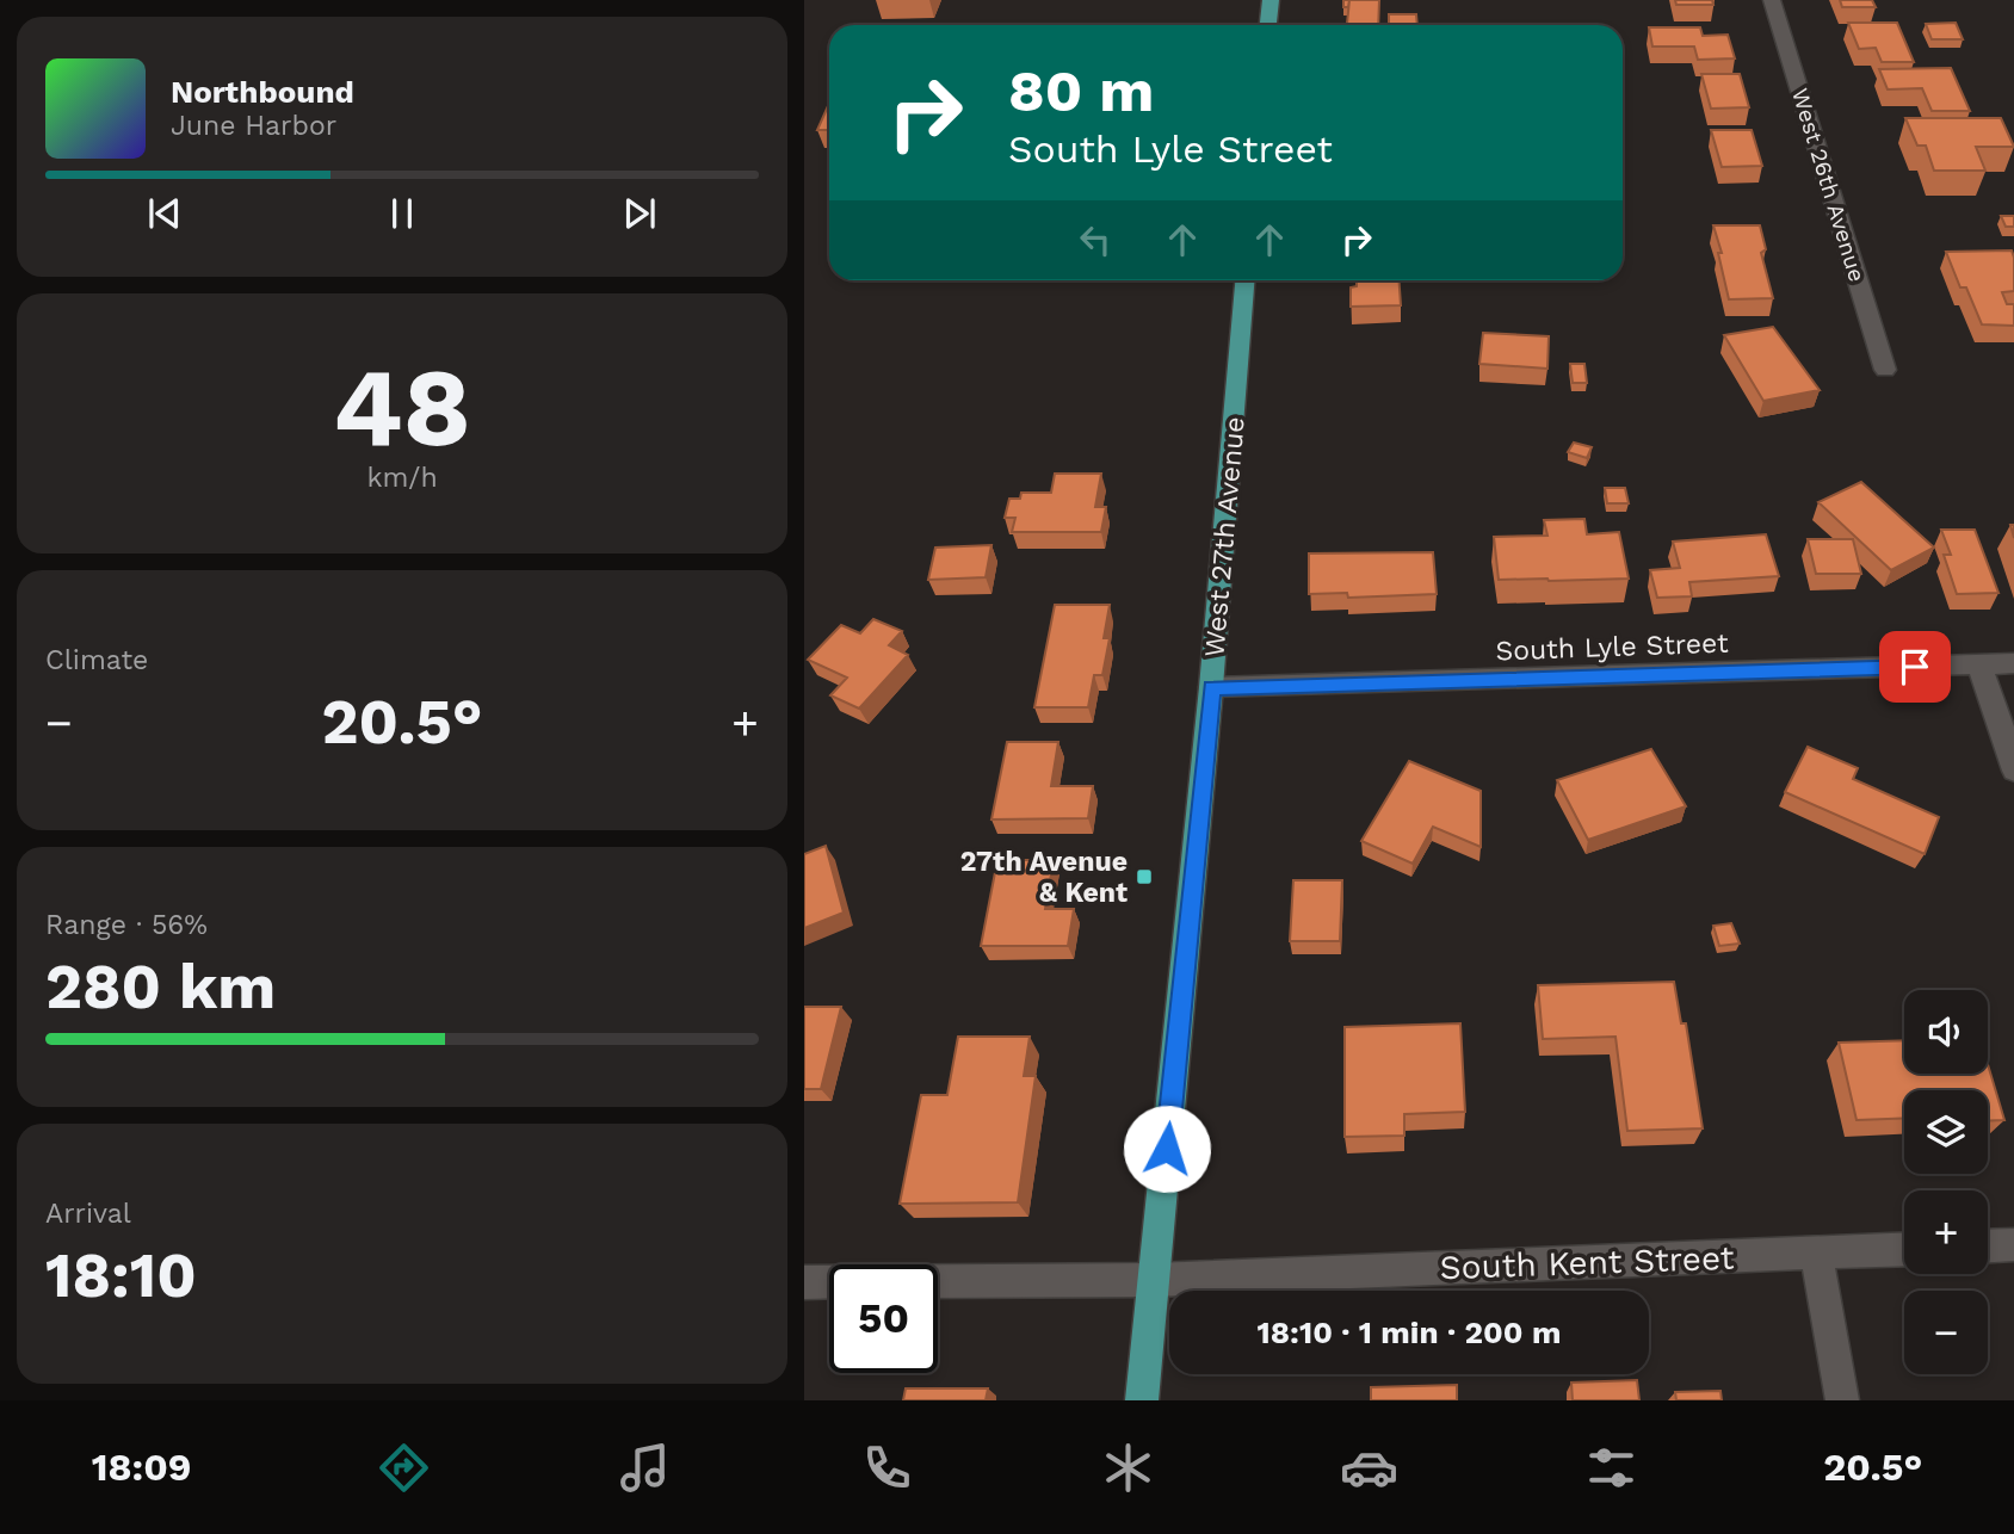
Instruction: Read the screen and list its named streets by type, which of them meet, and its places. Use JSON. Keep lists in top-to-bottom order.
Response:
{
  "streets": {
    "main road": ["West 27th Avenue"],
    "street": ["West 26th Avenue", "South Lyle Street", "South Kent Street"]
  },
  "crossings": [
    ["West 27th Avenue", "South Lyle Street"],
    ["West 27th Avenue", "South Kent Street"]
  ],
  "places": {
    "transit": ["27th Avenue & Kent"]
  },
  "page": {
    "turn": ["80 m", "South Lyle Street"],
    "song": ["Northbound", "June Harbor"],
    "tile": [
      ["48", "km/h"],
      "Climate",
      ["Range · 56%", "280 km"],
      ["Arrival", "18:10"]
    ],
    "heat": ["−", "20.5°", "+"],
    "map_buttons": ["+", "−"],
    "limit": "50",
    "trip": "18:10 · 1 min · 200 m",
    "tabs": ["18:09", "20.5°"]
  }
}
